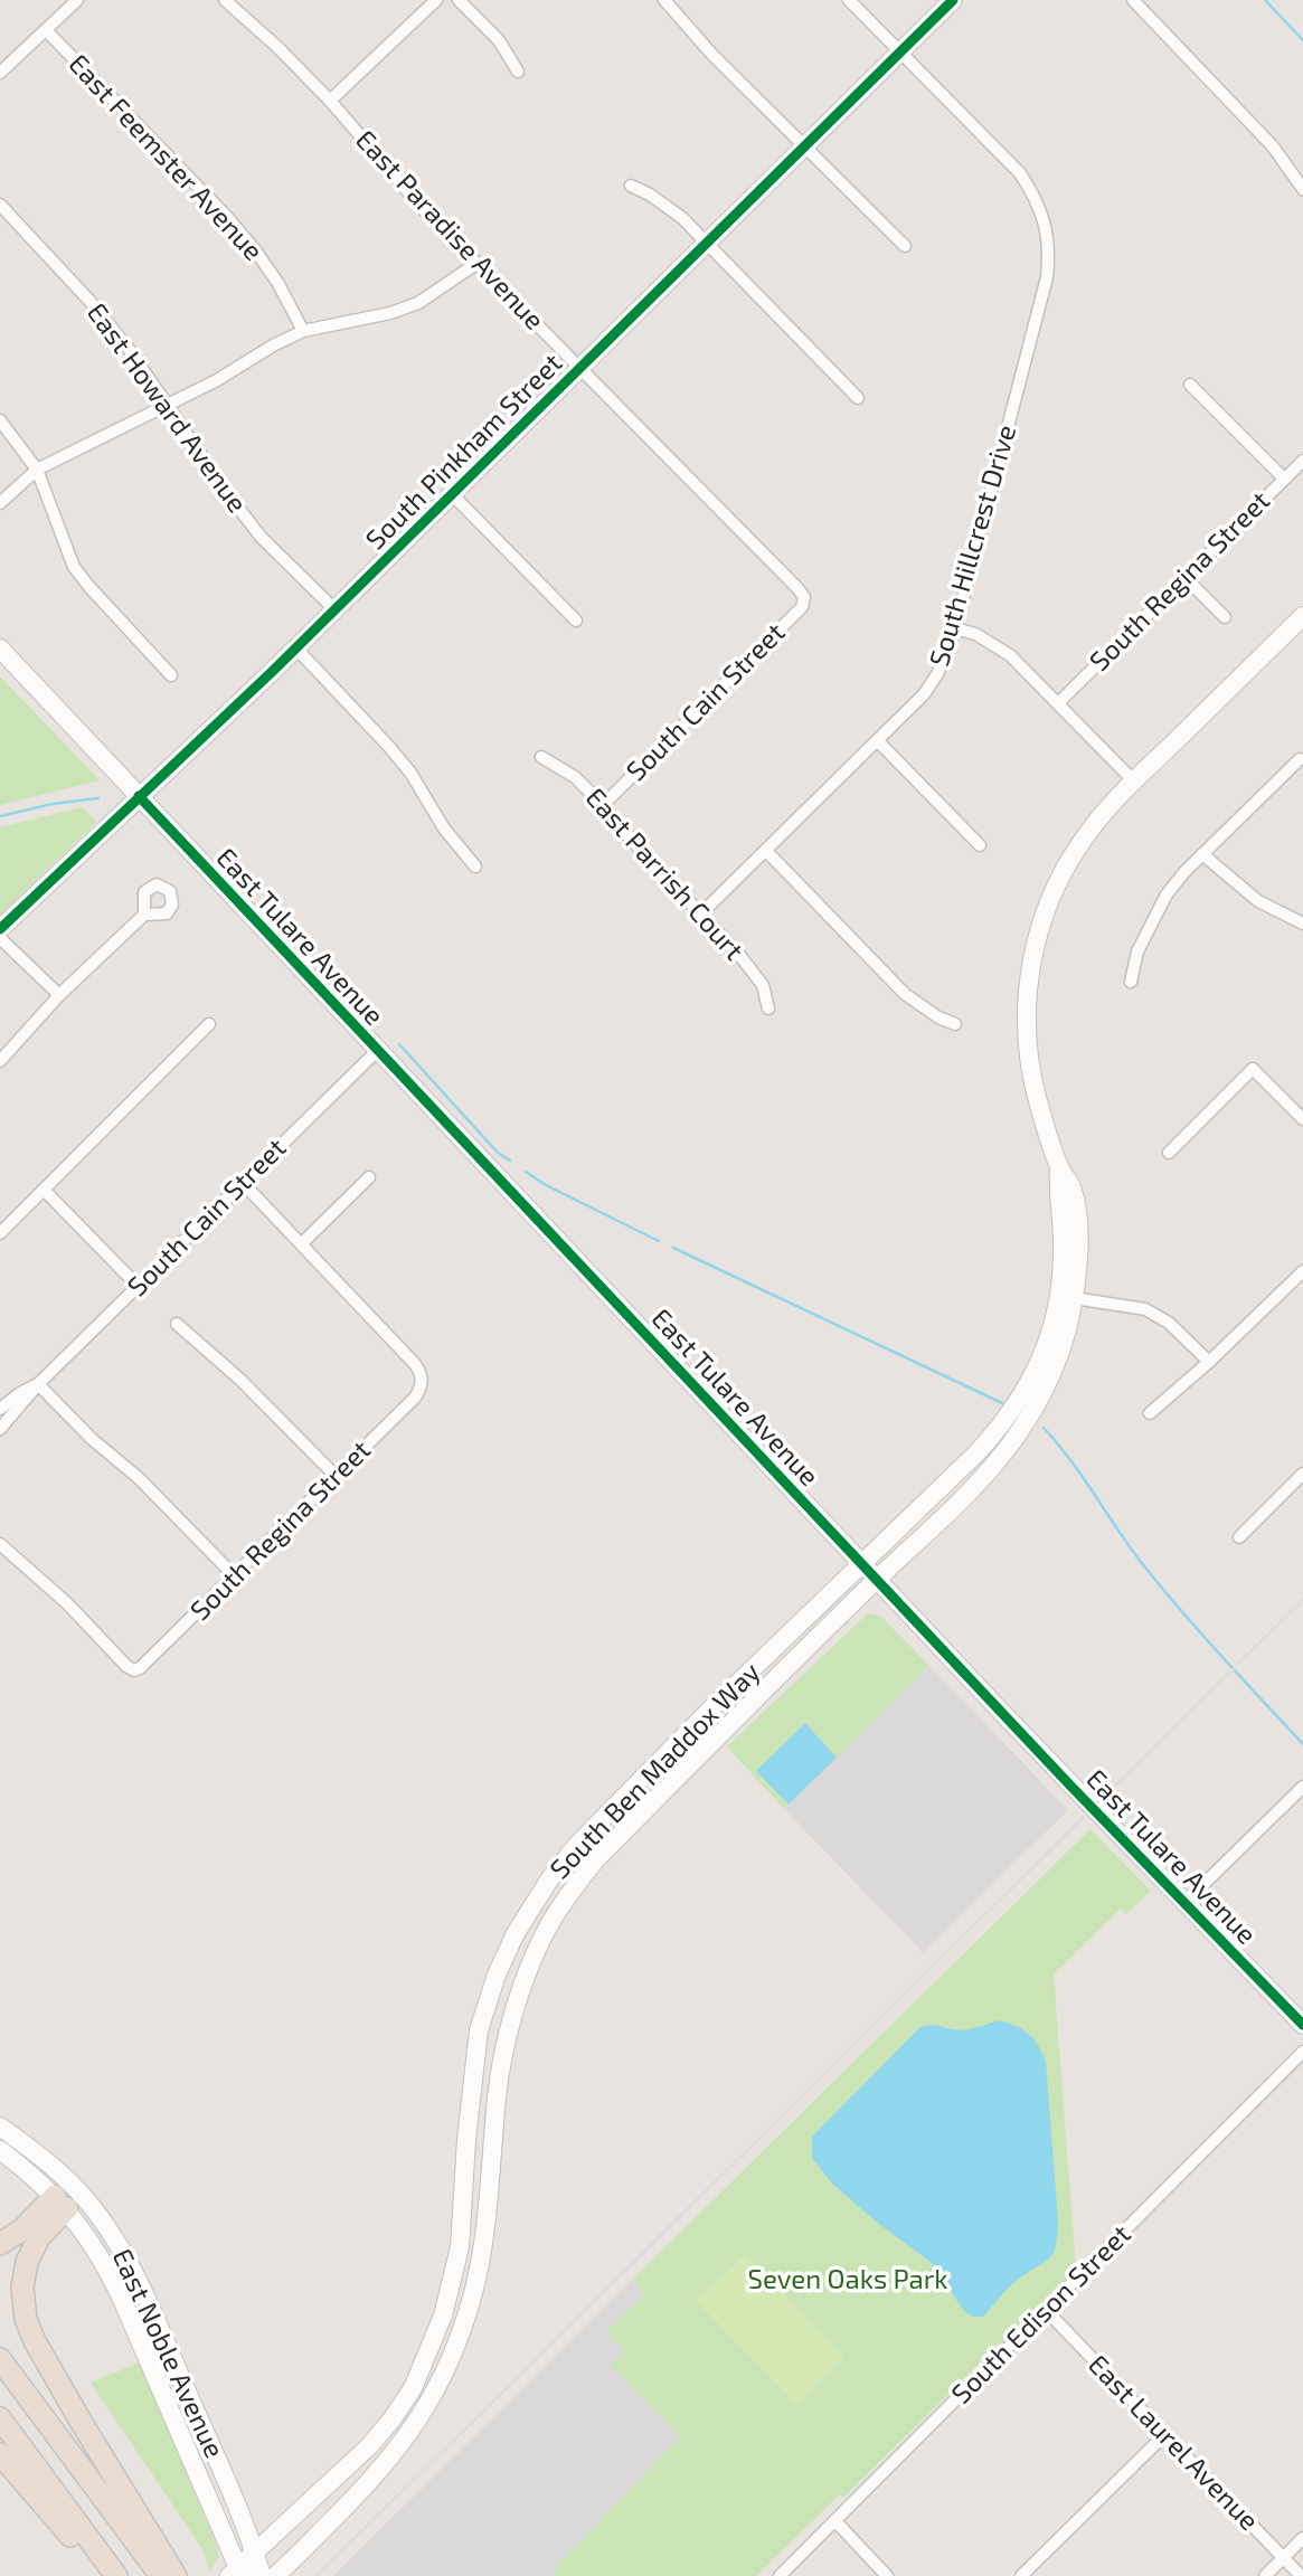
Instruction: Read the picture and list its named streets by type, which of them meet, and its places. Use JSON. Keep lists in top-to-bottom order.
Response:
{
  "streets": {
    "main road": [
      "South Pinkham Street",
      "East Tulare Avenue",
      "South Ben Maddox Way",
      "East Noble Avenue"
    ],
    "street": [
      "East Feemster Avenue",
      "East Paradise Avenue",
      "East Howard Avenue",
      "South Hillcrest Drive",
      "South Regina Street",
      "South Cain Street",
      "East Parrish Court",
      "South Edison Street",
      "East Laurel Avenue"
    ]
  },
  "crossings": [
    ["East Paradise Avenue", "South Pinkham Street"],
    ["East Paradise Avenue", "South Cain Street"],
    ["East Howard Avenue", "South Pinkham Street"],
    ["South Pinkham Street", "South Hillcrest Drive"],
    ["South Pinkham Street", "East Tulare Avenue"],
    ["South Hillcrest Drive", "East Parrish Court"],
    ["South Cain Street", "East Parrish Court"],
    ["South Cain Street", "East Tulare Avenue"],
    ["East Tulare Avenue", "South Ben Maddox Way"],
    ["South Ben Maddox Way", "East Noble Avenue"],
    ["South Edison Street", "East Laurel Avenue"]
  ],
  "parks": ["Seven Oaks Park"]
}
